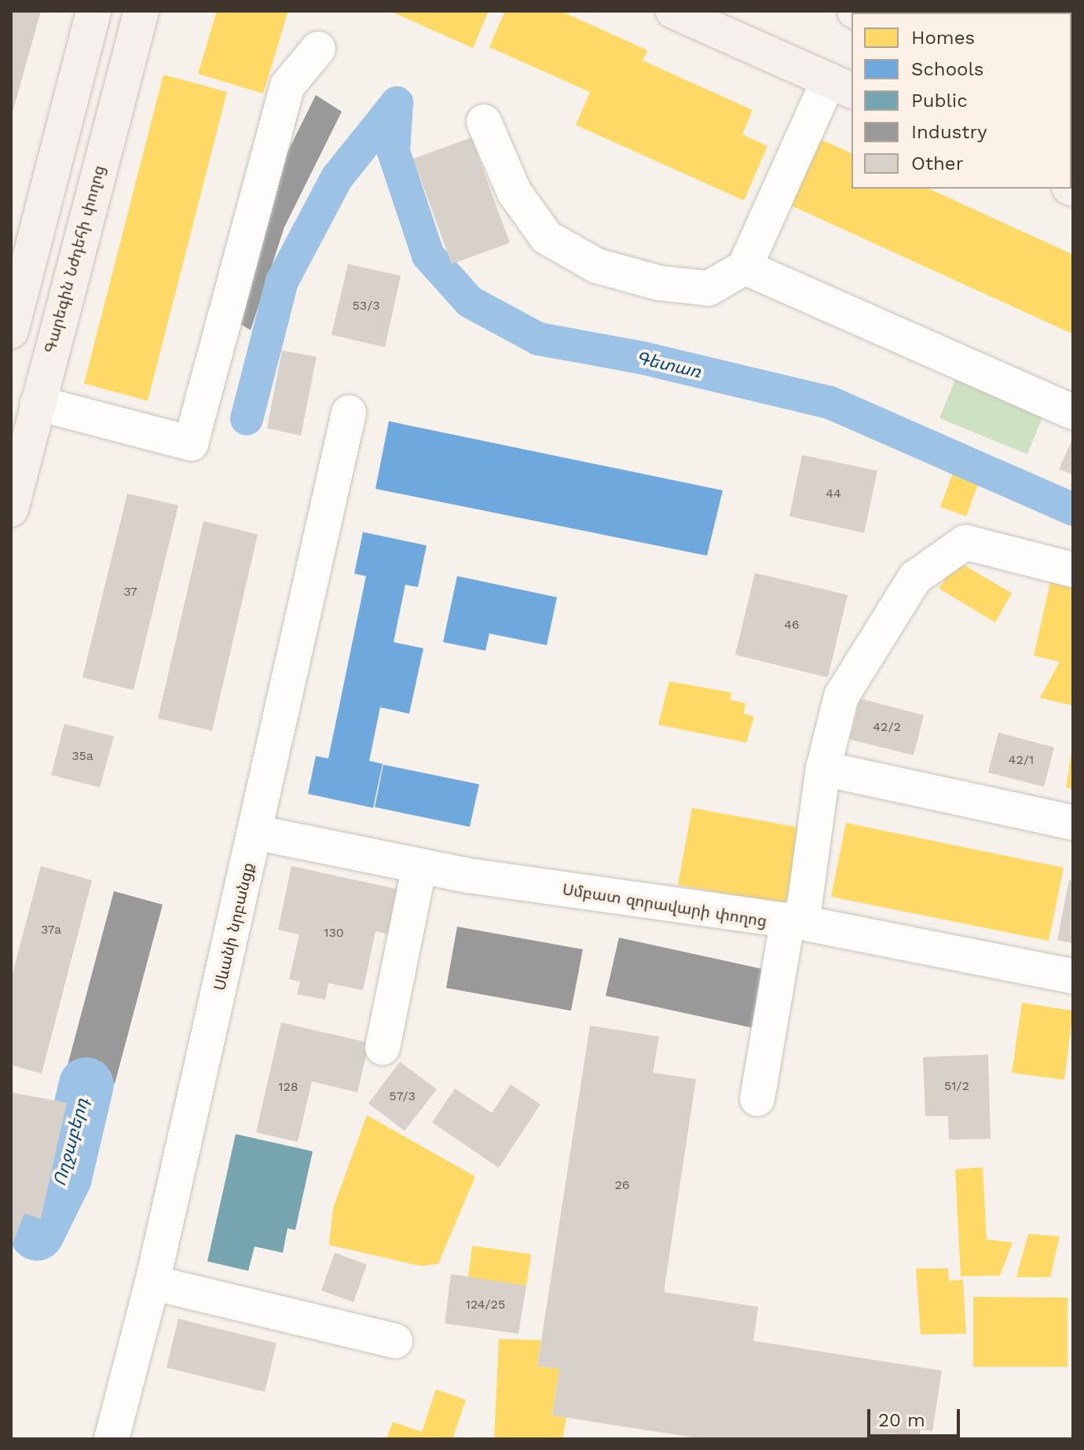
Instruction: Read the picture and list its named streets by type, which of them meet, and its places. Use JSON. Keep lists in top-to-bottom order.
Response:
{
  "streets": {
    "main road": ["Գարեգին Նժդեհի փողոց"],
    "street": ["Սմբատ զորավարի փողոց", "Սևանի նրբանցք"]
  },
  "crossings": [
    ["Սմբատ զորավարի փողոց", "Սևանի նրբանցք"]
  ],
  "water": ["Գետառ", "Ողջաբերդ"],
  "house_numbers": [
    "53/3",
    "44",
    "37",
    "46",
    "42/2",
    "35a",
    "42/1",
    "37a",
    "130",
    "51/2",
    "128",
    "57/3",
    "26",
    "124/25"
  ],
  "legend": [
    "Homes",
    "Schools",
    "Public",
    "Industry",
    "Other"
  ],
  "scale_bar": "20 m"
}
